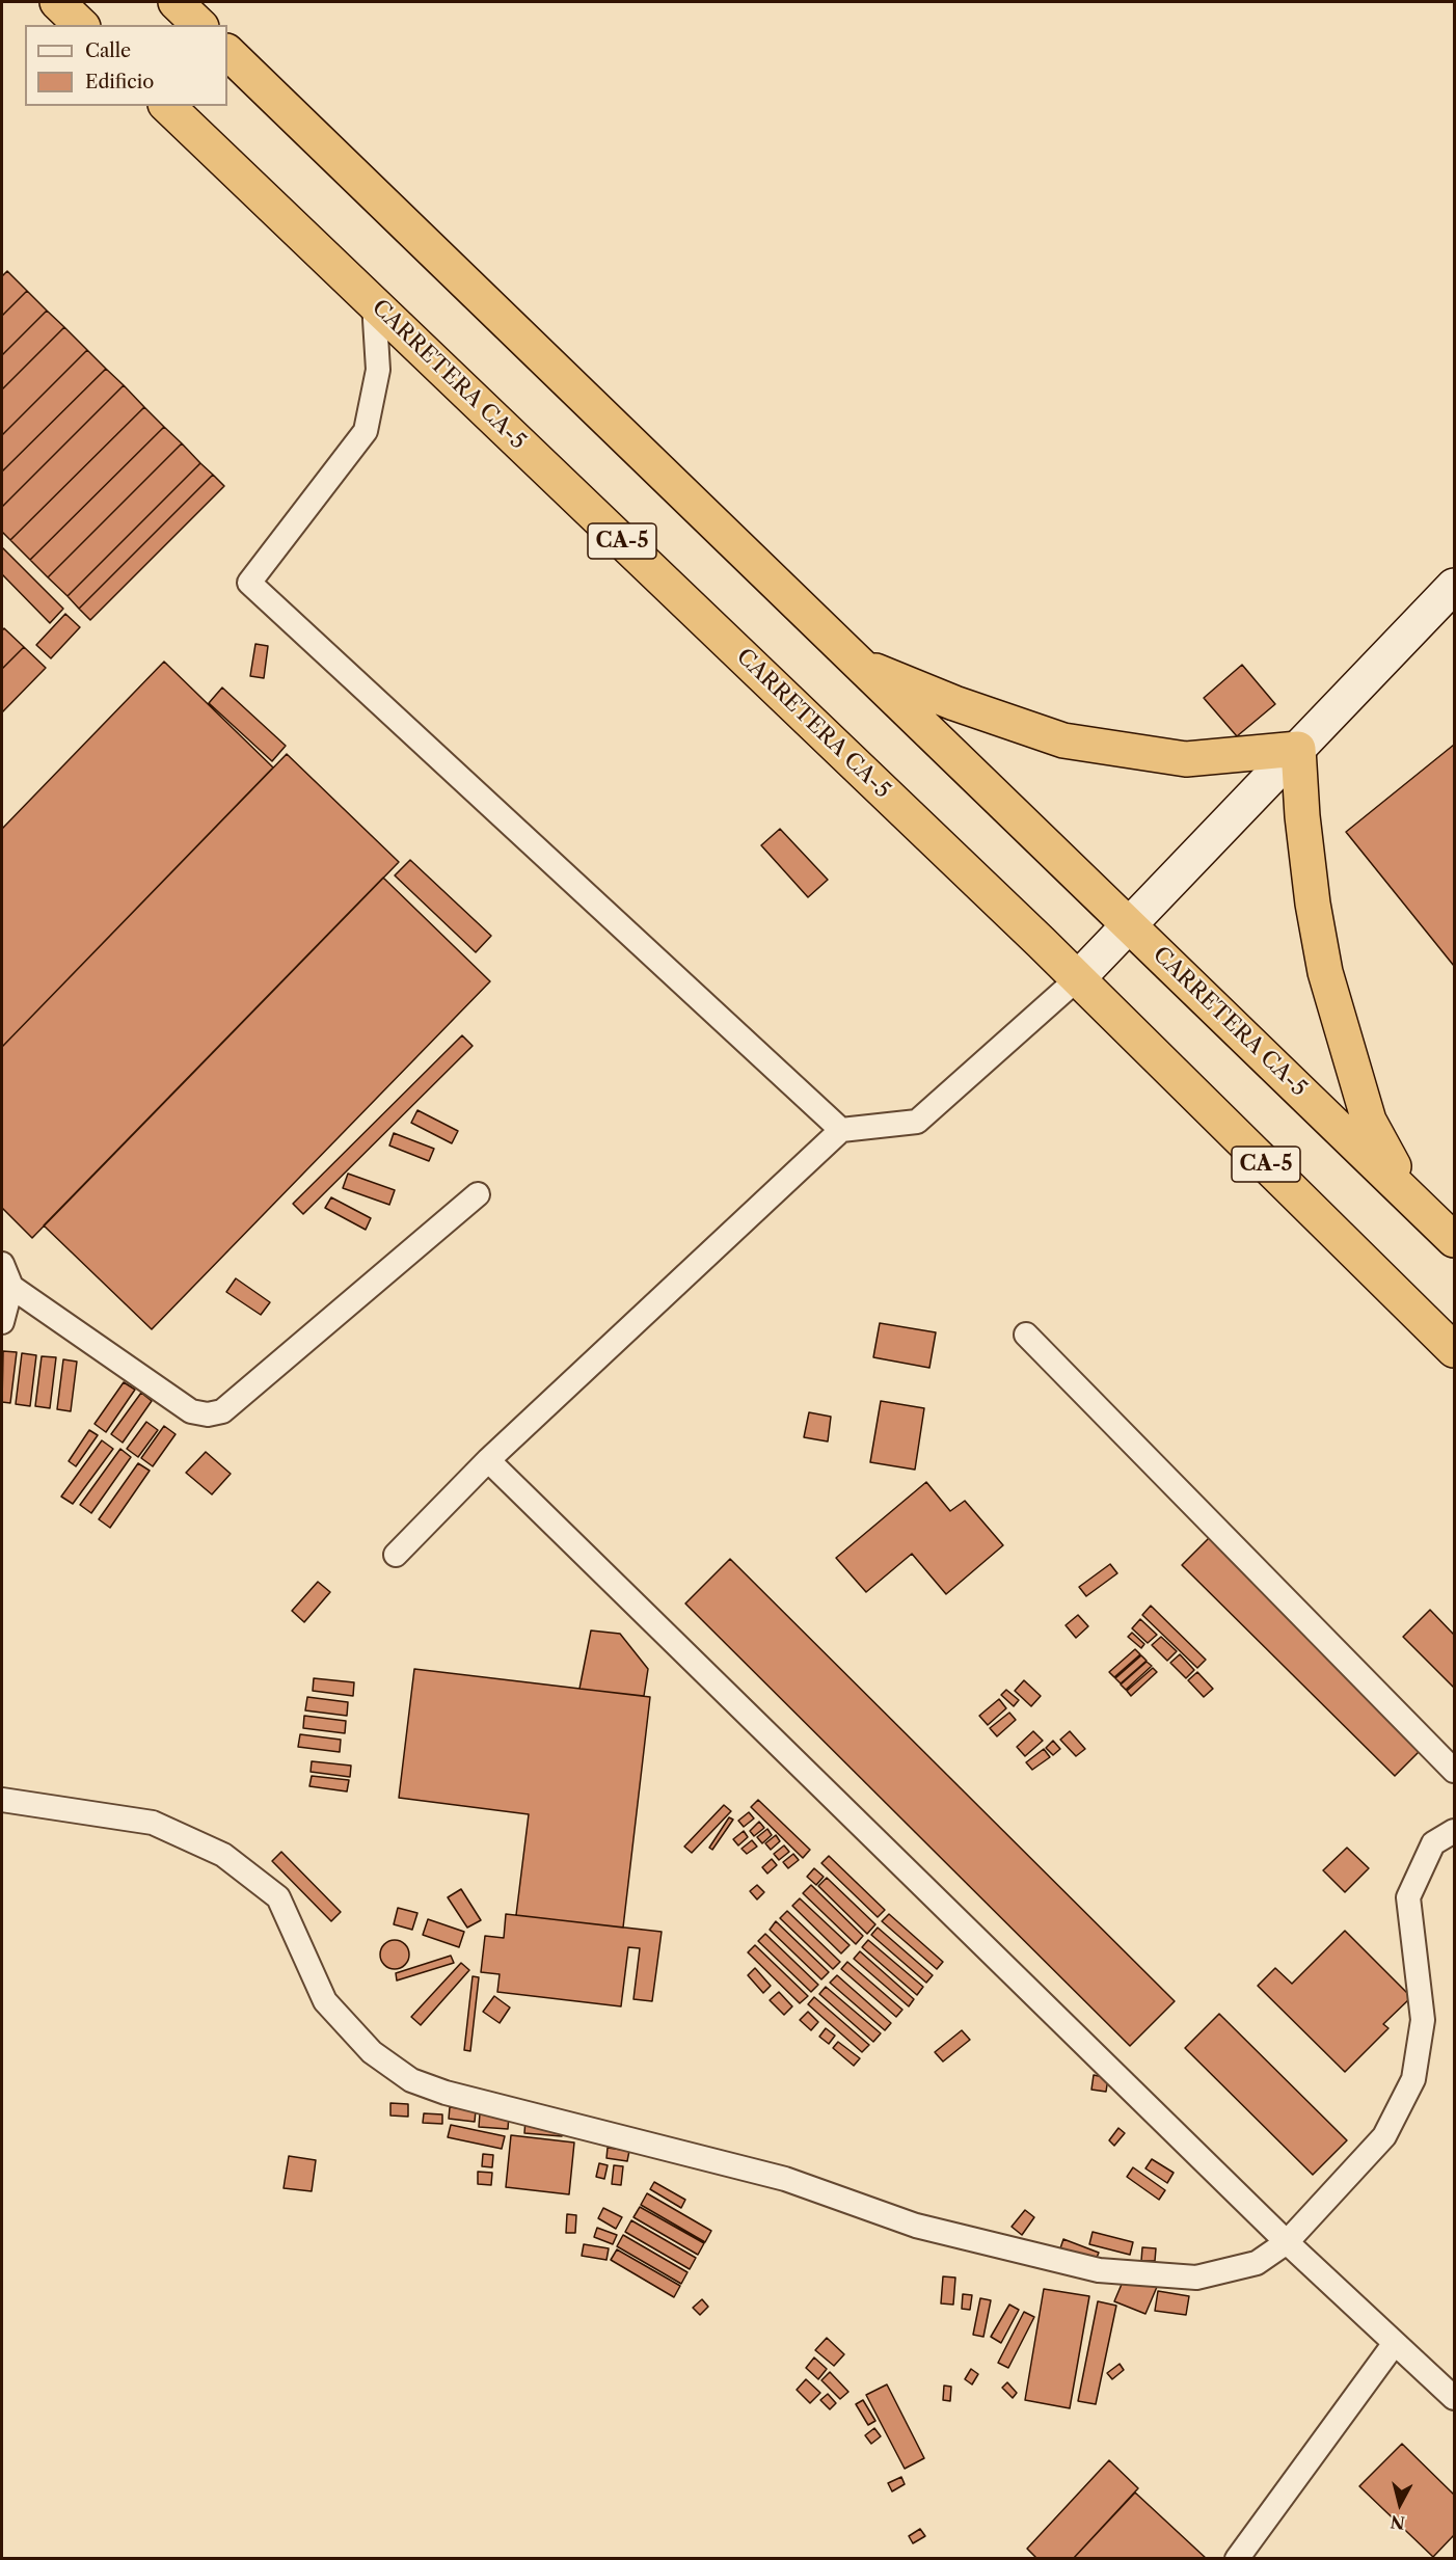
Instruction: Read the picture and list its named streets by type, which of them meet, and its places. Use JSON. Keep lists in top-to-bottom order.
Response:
{
  "streets": {
    "highway": ["CARRETERA CA-5", "CA-5"]
  },
  "legend": ["Calle", "Edificio"],
  "north": "bottom"
}
